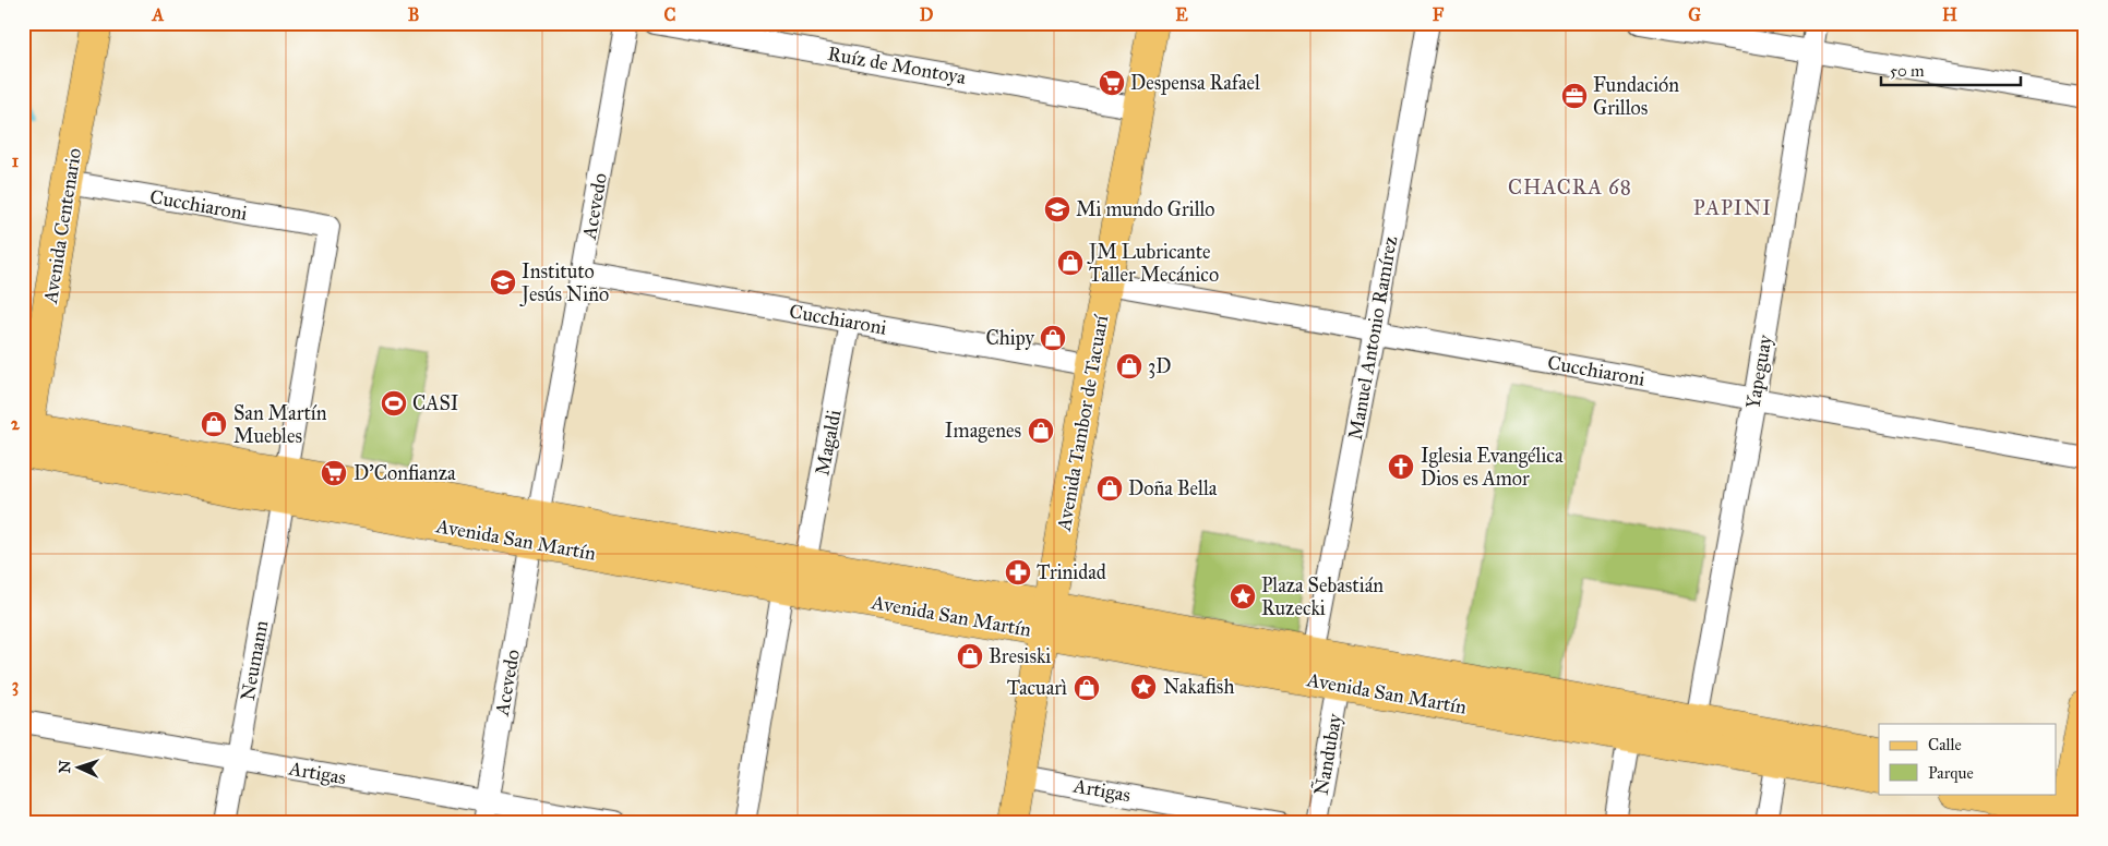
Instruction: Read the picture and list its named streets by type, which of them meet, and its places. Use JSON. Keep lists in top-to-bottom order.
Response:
{
  "streets": {
    "main road": ["Avenida Centenario", "Avenida Tambor de Tacuarí", "Avenida San Martín"],
    "street": [
      "Ruíz de Montoya",
      "Cucchiaroni",
      "Acevedo",
      "Manuel Antonio Ramírez",
      "Yapeguay",
      "Magaldi",
      "Neumann",
      "Ñandubay",
      "Artigas"
    ]
  },
  "crossings": [
    ["Ruíz de Montoya", "Avenida Tambor de Tacuarí"],
    ["Cucchiaroni", "Acevedo"],
    ["Cucchiaroni", "Avenida Centenario"],
    ["Cucchiaroni", "Manuel Antonio Ramírez"],
    ["Cucchiaroni", "Yapeguay"],
    ["Cucchiaroni", "Avenida Tambor de Tacuarí"],
    ["Cucchiaroni", "Magaldi"],
    ["Cucchiaroni", "Neumann"],
    ["Acevedo", "Avenida San Martín"],
    ["Acevedo", "Artigas"],
    ["Avenida Centenario", "Avenida San Martín"],
    ["Manuel Antonio Ramírez", "Avenida San Martín"],
    ["Yapeguay", "Avenida San Martín"],
    ["Avenida Tambor de Tacuarí", "Avenida San Martín"],
    ["Avenida Tambor de Tacuarí", "Artigas"],
    ["Magaldi", "Avenida San Martín"],
    ["Avenida San Martín", "Neumann"],
    ["Avenida San Martín", "Ñandubay"],
    ["Neumann", "Artigas"]
  ],
  "districts": ["CHACRA 68", "PAPINI"],
  "places": {
    "supermarket": ["Despensa Rafael", "D'Confianza"],
    "office": ["Fundación Grillos"],
    "school or university": ["Mi mundo Grillo", "Instituto Jesús Niño"],
    "shop": [
      "JM Lubricante Taller Mecánico",
      "Chipy",
      "3D",
      "San Martín Muebles",
      "Imagenes",
      "Doña Bella",
      "Bresiski",
      "Tacuarì"
    ],
    "sports": ["CASI"],
    "church": ["Iglesia Evangélica Dios es Amor"],
    "pharmacy": ["Trinidad"],
    "place": ["Plaza Sebastián Ruzecki", "Nakafish"]
  },
  "legend": ["Calle", "Parque"],
  "scale_bar": "50 m",
  "north": "left",
  "grid": {
    "columns": [
      "A",
      "B",
      "C",
      "D",
      "E",
      "F",
      "G",
      "H"
    ],
    "rows": ["1", "2", "3"]
  }
}
